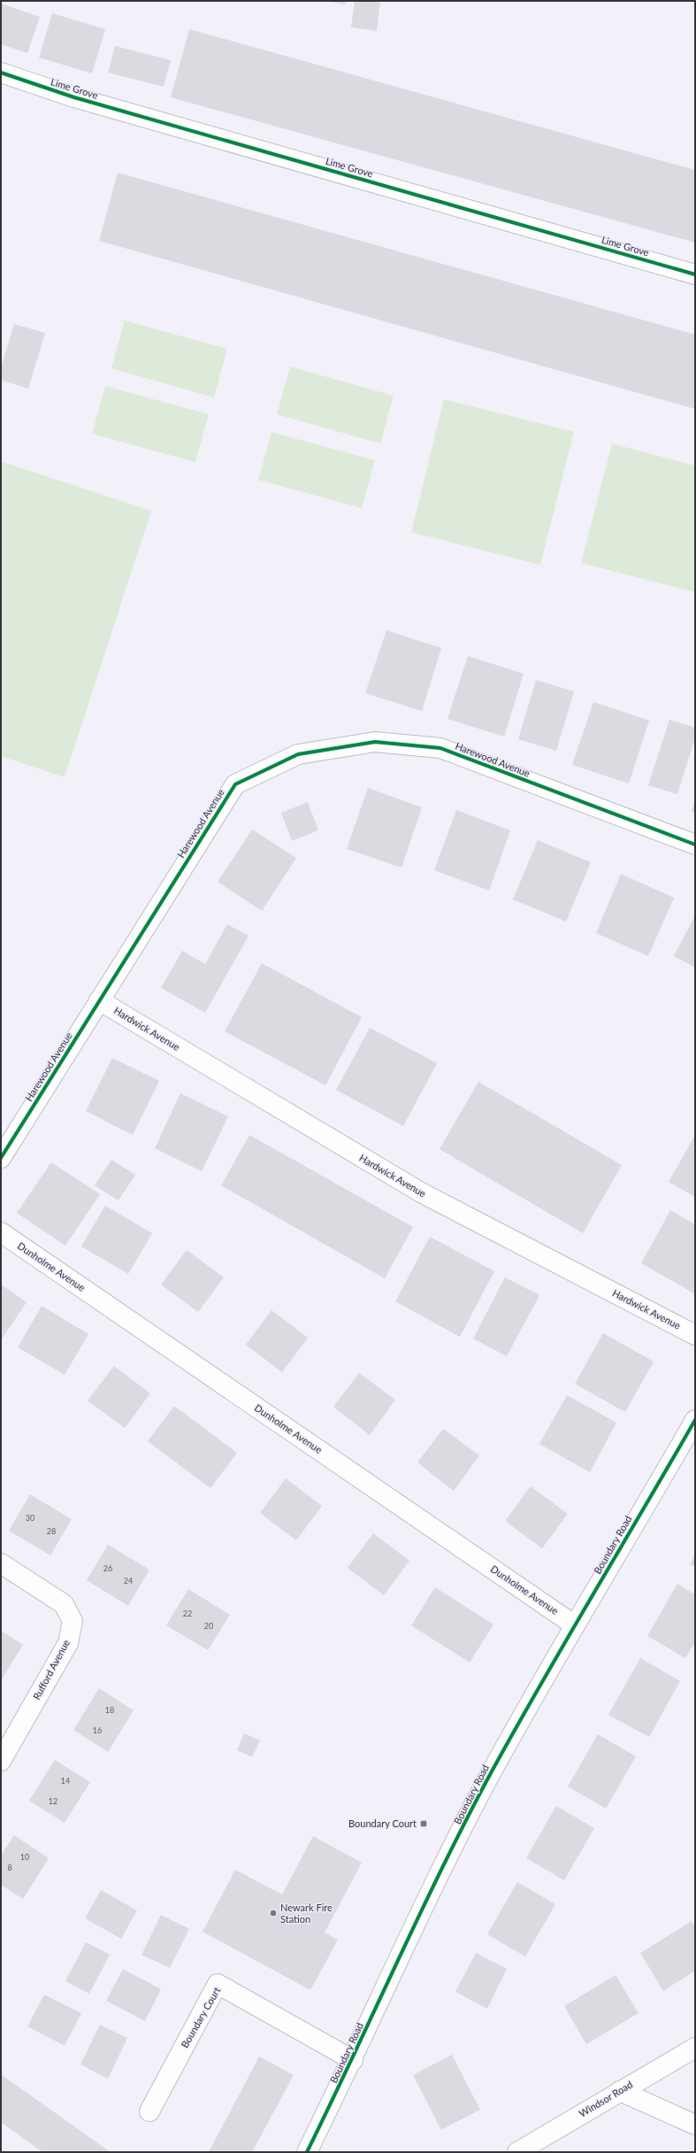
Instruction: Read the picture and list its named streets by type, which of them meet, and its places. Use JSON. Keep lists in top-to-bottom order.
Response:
{
  "streets": {
    "street": [
      "Lime Grove",
      "Harewood Avenue",
      "Hardwick Avenue",
      "Dunholme Avenue",
      "Boundary Road",
      "Rufford Avenue",
      "Boundary Court",
      "Windsor Road"
    ]
  },
  "crossings": [
    ["Harewood Avenue", "Hardwick Avenue"],
    ["Dunholme Avenue", "Boundary Road"],
    ["Boundary Road", "Boundary Court"]
  ],
  "places": {
    "transit": ["Boundary Court"],
    "other": ["Newark Fire Station"]
  },
  "house_numbers": [
    "30",
    "28",
    "26",
    "24",
    "22",
    "20",
    "18",
    "16",
    "14",
    "12",
    "10",
    "8"
  ]
}
